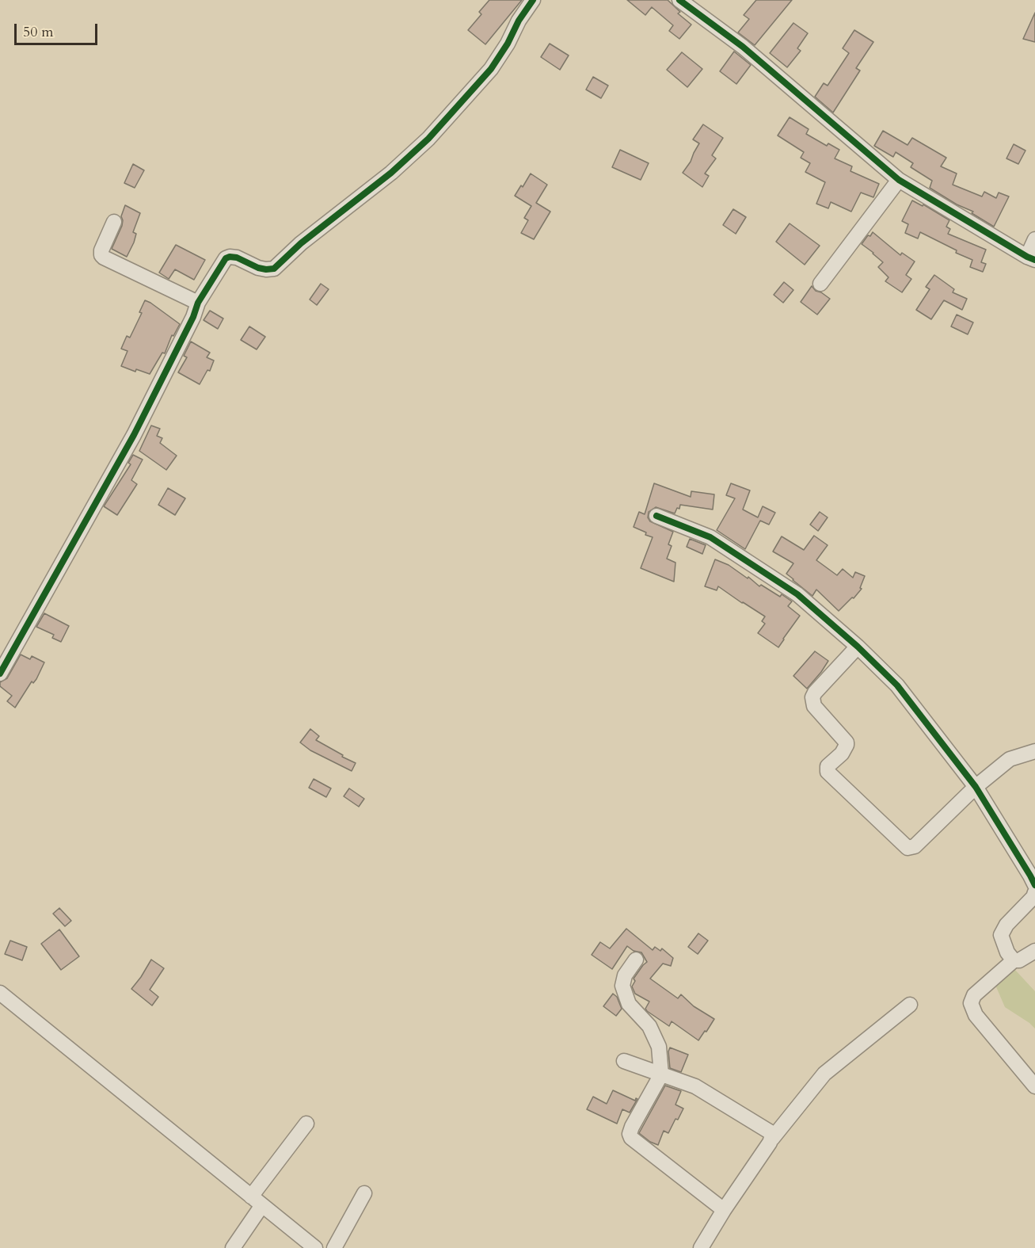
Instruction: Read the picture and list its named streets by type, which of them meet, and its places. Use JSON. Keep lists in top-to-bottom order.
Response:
{
  "scale_bar": "50 m"
}
